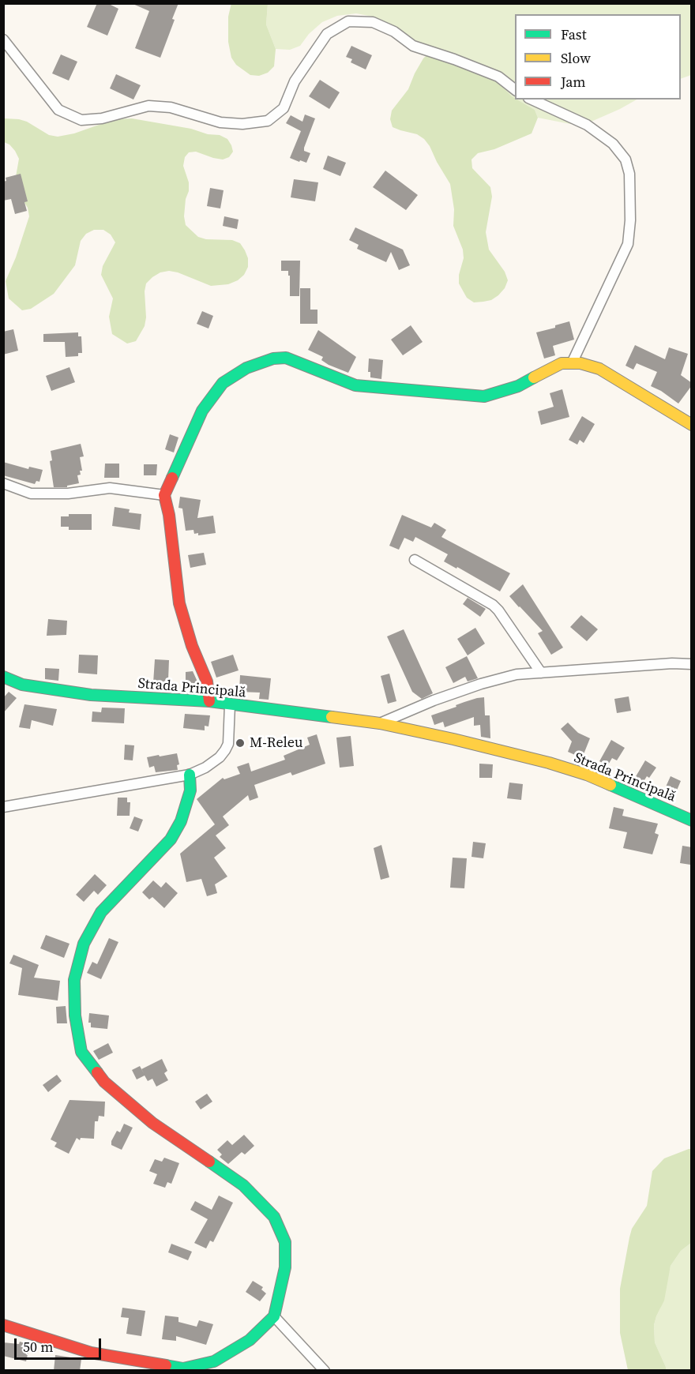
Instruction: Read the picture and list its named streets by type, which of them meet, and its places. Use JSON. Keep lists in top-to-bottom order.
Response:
{
  "streets": {
    "street": ["Strada Principală"]
  },
  "places": ["M-Releu"],
  "legend": ["Fast", "Slow", "Jam"],
  "scale_bar": "50 m"
}
